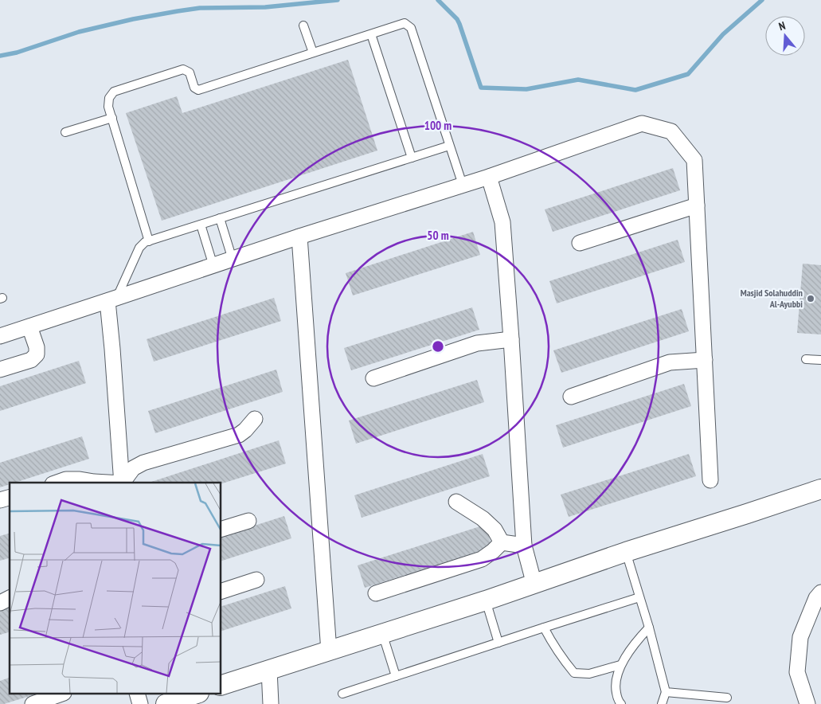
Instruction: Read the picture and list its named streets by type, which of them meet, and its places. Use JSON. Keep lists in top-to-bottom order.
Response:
{
  "places": ["Masjid Solahuddin Al-Ayubbi"],
  "north": "top",
  "rings": ["100 m", "50 m"]
}
